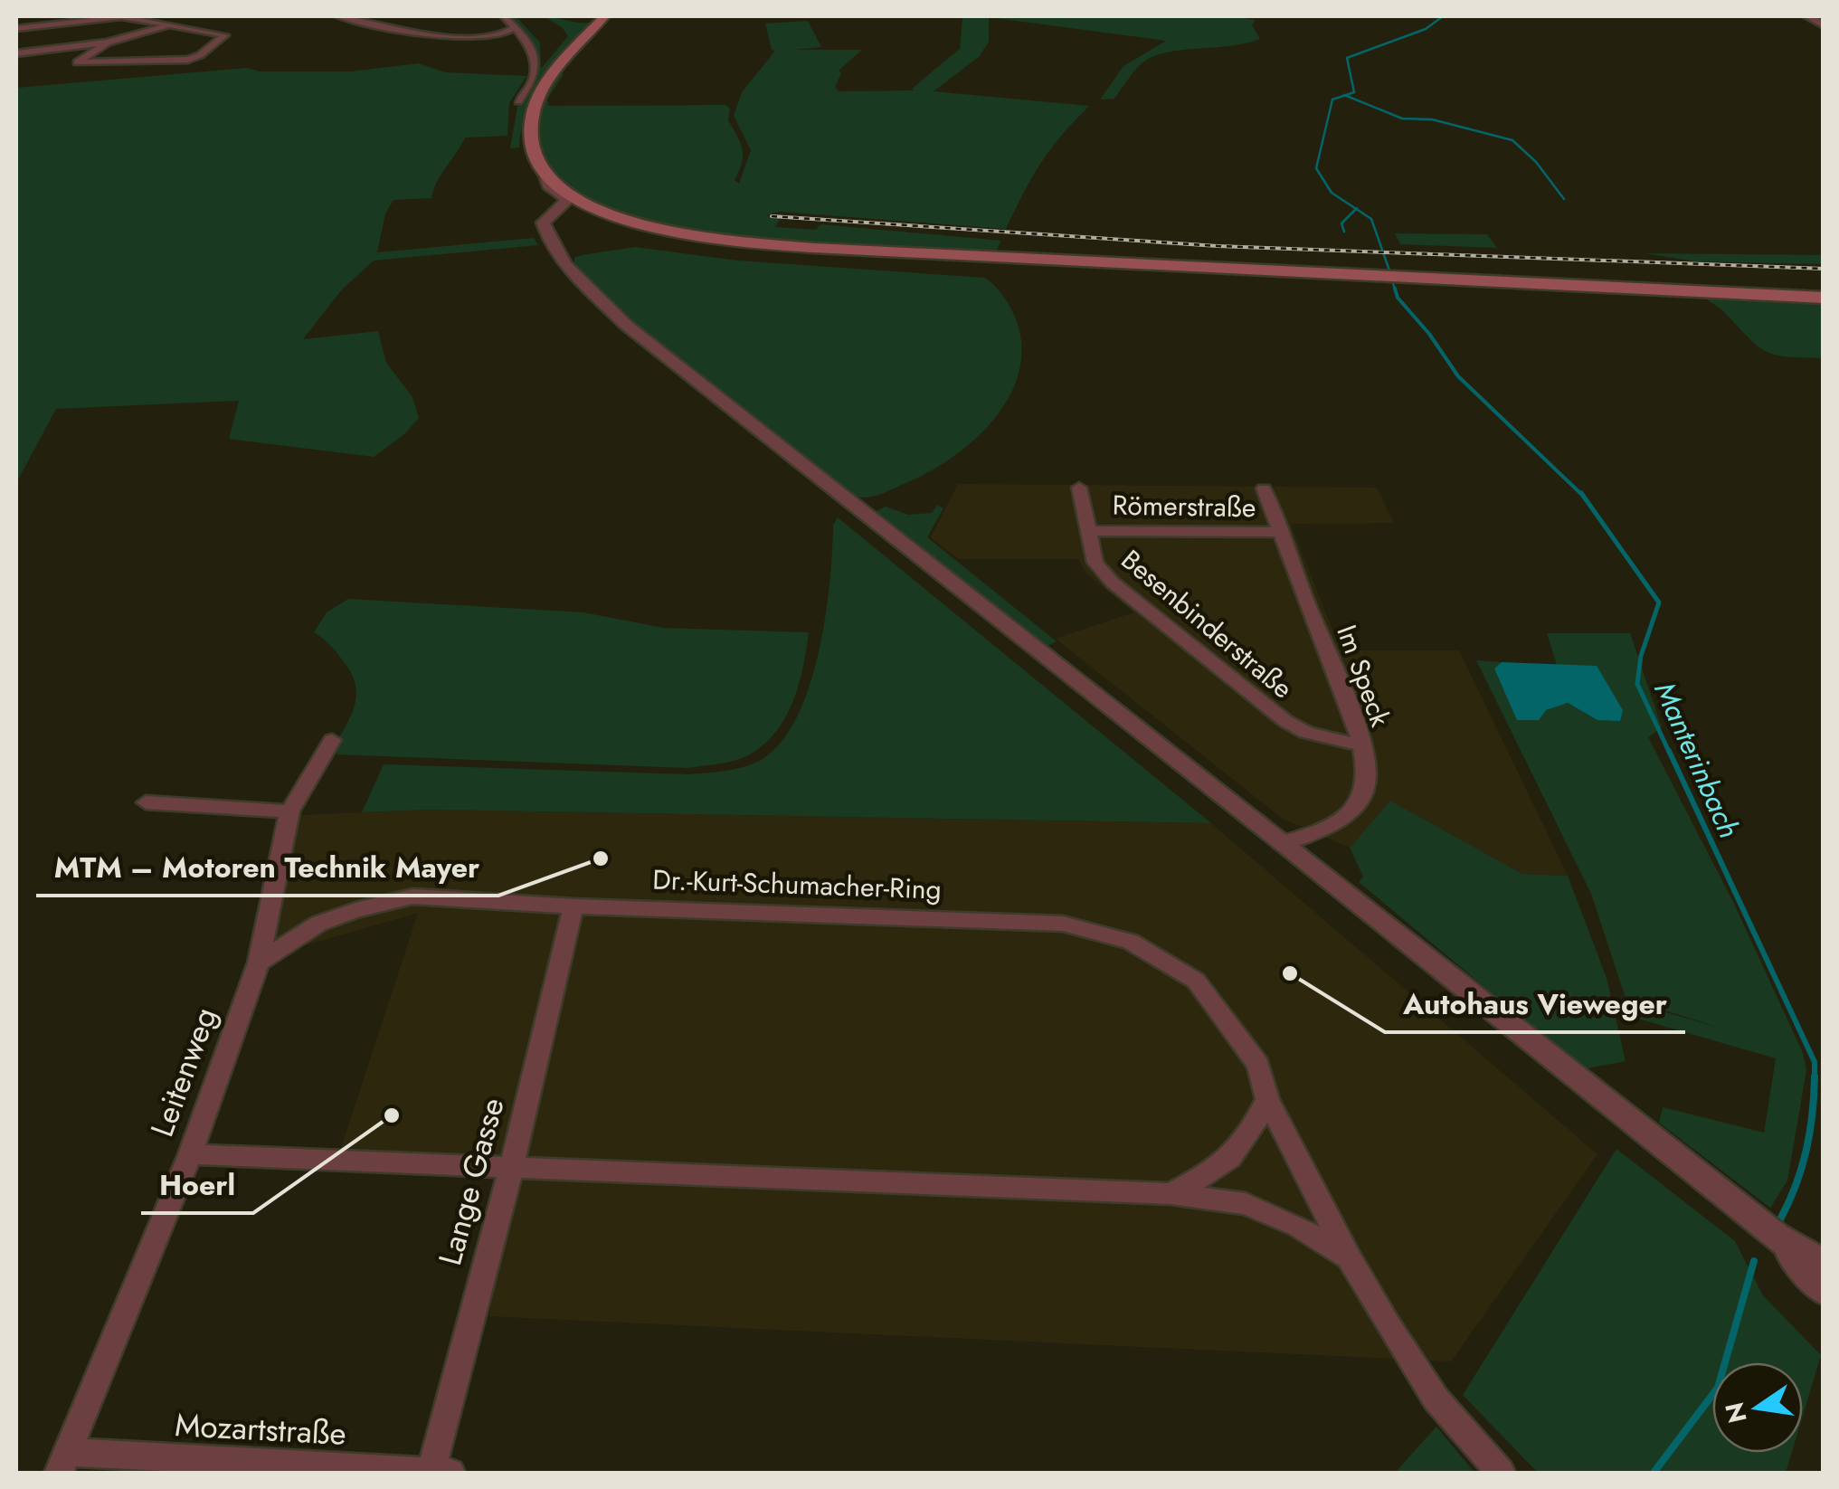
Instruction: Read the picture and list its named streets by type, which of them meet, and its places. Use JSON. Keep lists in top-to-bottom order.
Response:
{
  "streets": {
    "street": [
      "Römerstraße",
      "Besenbinderstraße",
      "Im Speck",
      "Dr.-Kurt-Schumacher-Ring",
      "Leitenweg",
      "Lange Gasse",
      "Mozartstraße"
    ]
  },
  "crossings": [
    ["Römerstraße", "Besenbinderstraße"],
    ["Römerstraße", "Im Speck"],
    ["Besenbinderstraße", "Im Speck"],
    ["Dr.-Kurt-Schumacher-Ring", "Leitenweg"],
    ["Dr.-Kurt-Schumacher-Ring", "Lange Gasse"],
    ["Leitenweg", "Mozartstraße"],
    ["Lange Gasse", "Mozartstraße"]
  ],
  "water": ["Manterinbach"],
  "places": ["MTM – Motoren Technik Mayer", "Autohaus Vieweger", "Hoerl"],
  "north": "left"
}
